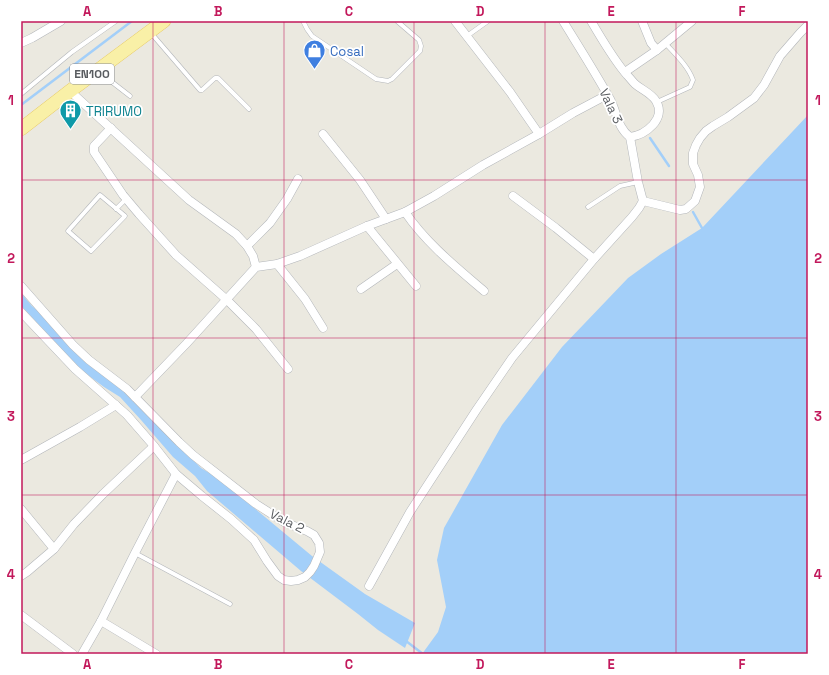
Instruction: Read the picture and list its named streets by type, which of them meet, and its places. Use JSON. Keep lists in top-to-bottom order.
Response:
{
  "streets": {
    "main road": ["EN100"],
    "street": ["Vala 3", "Vala 2"]
  },
  "places": {
    "shop": ["Cosal"],
    "building": ["TRIRUMO"]
  },
  "grid": {
    "columns": [
      "A",
      "B",
      "C",
      "D",
      "E",
      "F"
    ],
    "rows": [
      "1",
      "2",
      "3",
      "4"
    ]
  }
}
